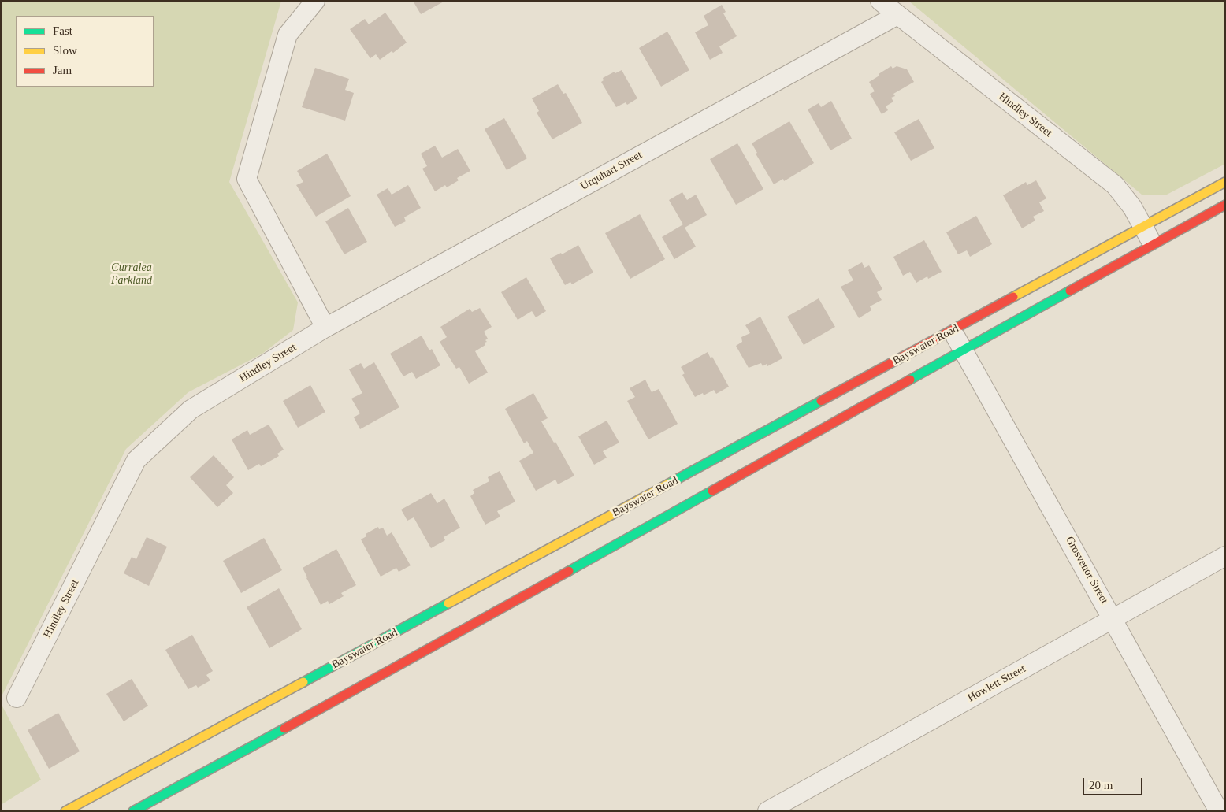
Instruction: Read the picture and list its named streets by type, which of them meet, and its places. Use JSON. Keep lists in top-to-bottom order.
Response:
{
  "streets": {
    "main road": ["Bayswater Road"],
    "street": [
      "Hindley Street",
      "Urquhart Street",
      "Grosvenor Street",
      "Howlett Street"
    ]
  },
  "crossings": [
    ["Hindley Street", "Urquhart Street"],
    ["Hindley Street", "Bayswater Road"],
    ["Bayswater Road", "Grosvenor Street"],
    ["Grosvenor Street", "Howlett Street"]
  ],
  "parks": ["Curralea Parkland"],
  "legend": ["Fast", "Slow", "Jam"],
  "scale_bar": "20 m"
}
